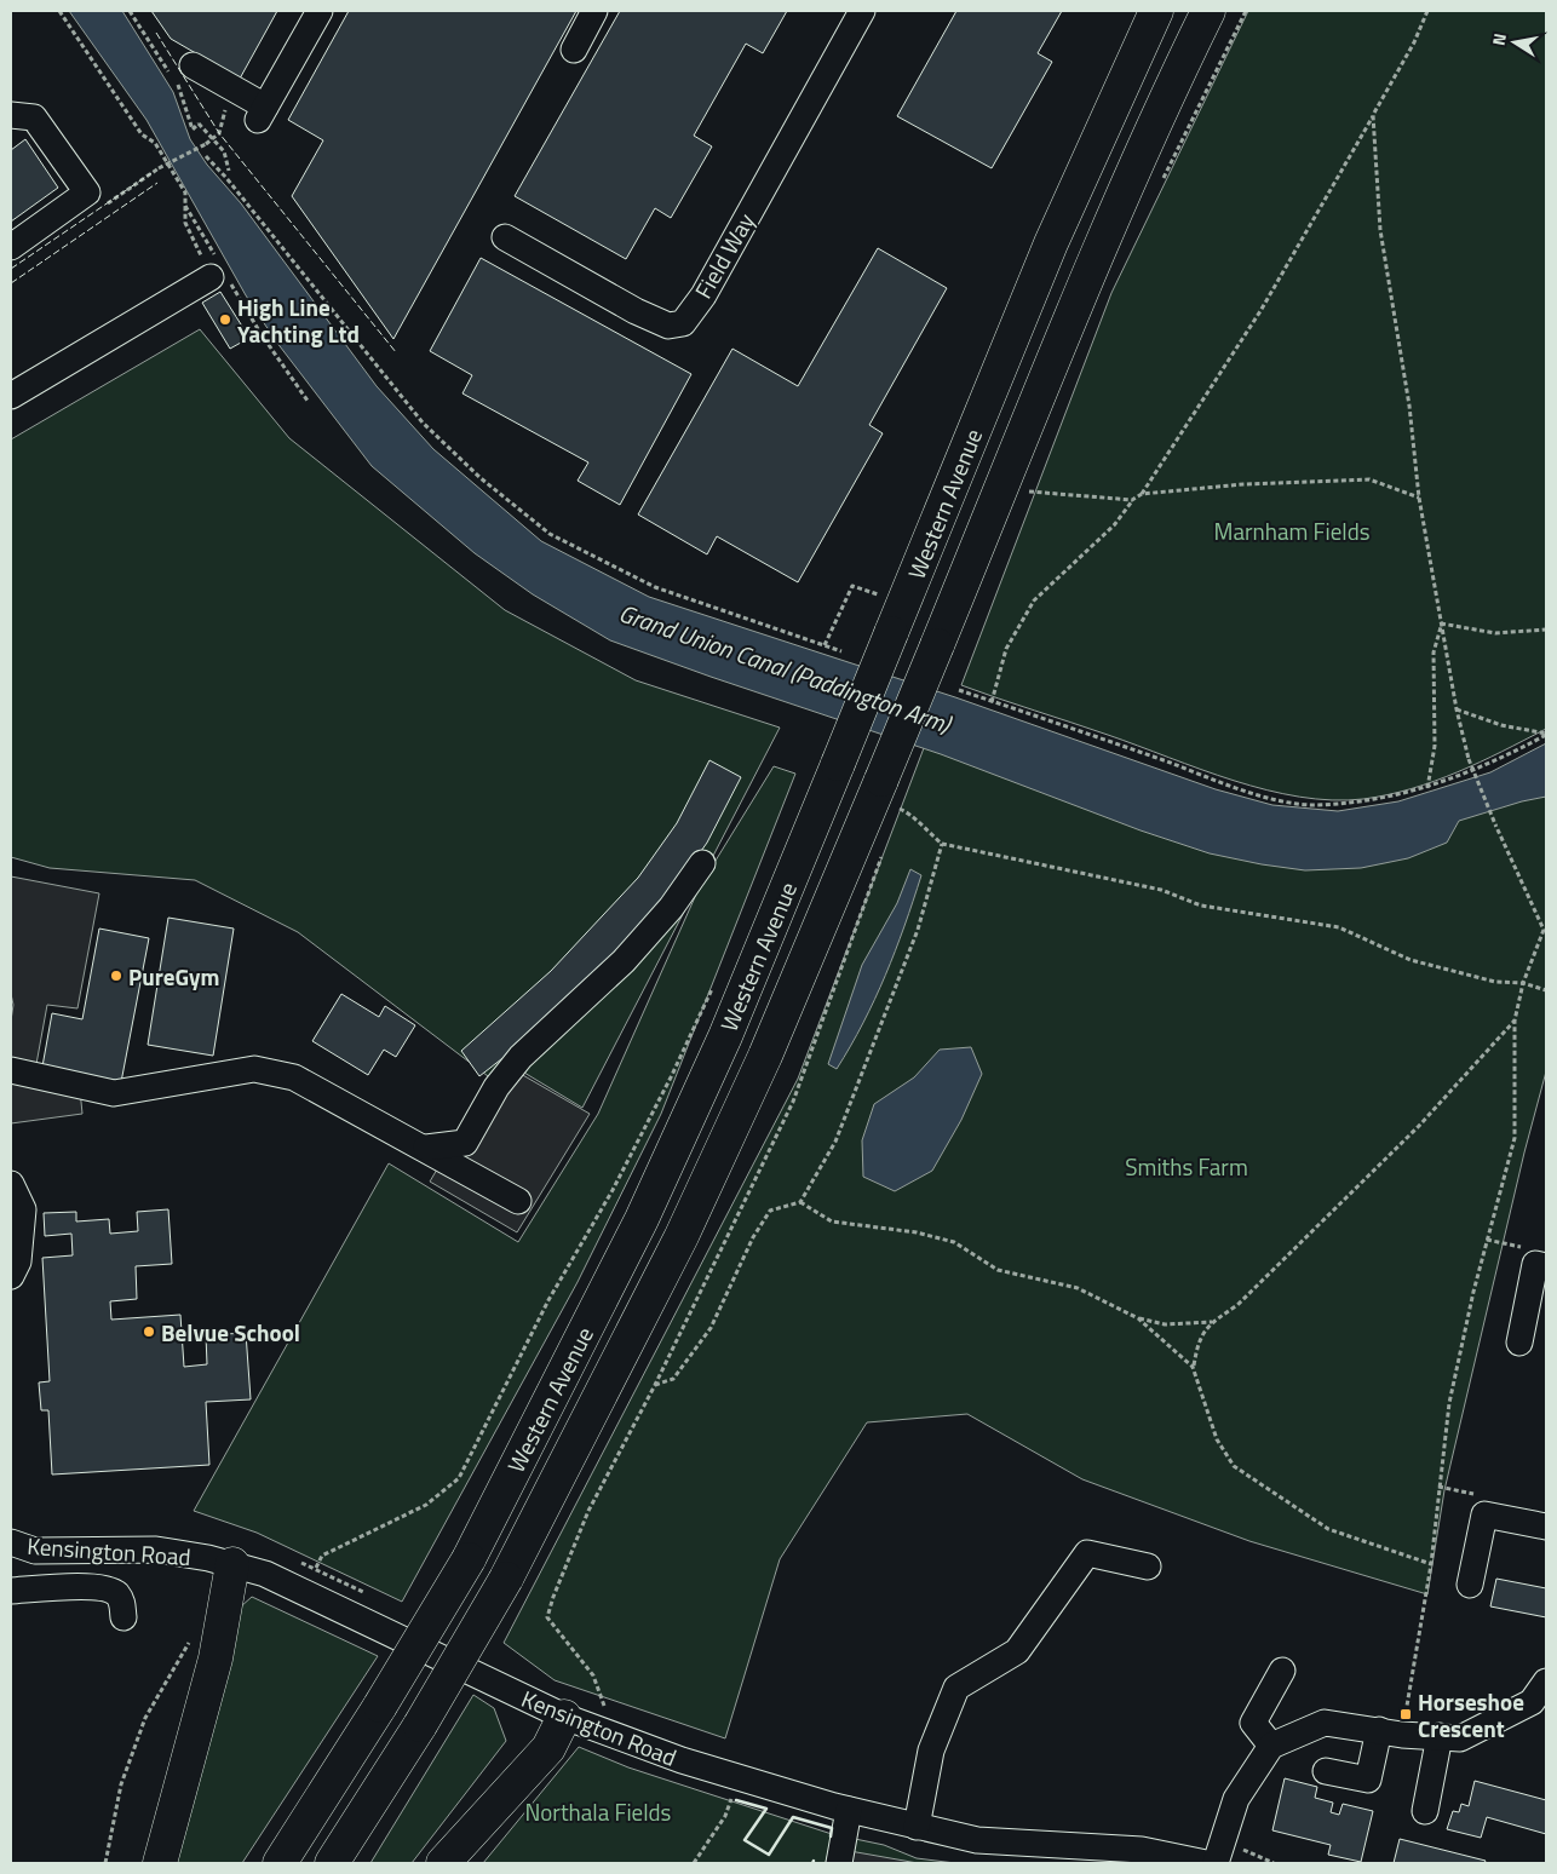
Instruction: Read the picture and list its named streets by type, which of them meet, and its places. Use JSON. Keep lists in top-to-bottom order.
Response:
{
  "streets": {
    "highway": ["Western Avenue"],
    "street": ["Field Way", "Kensington Road"]
  },
  "water": ["Grand Union Canal (Paddington Arm)"],
  "parks": ["Marnham Fields", "Smiths Farm", "Northala Fields"],
  "places": {
    "other": ["High Line Yachting Ltd", "PureGym", "Belvue School"],
    "transit": ["Horseshoe Crescent"]
  },
  "north": "left"
}
